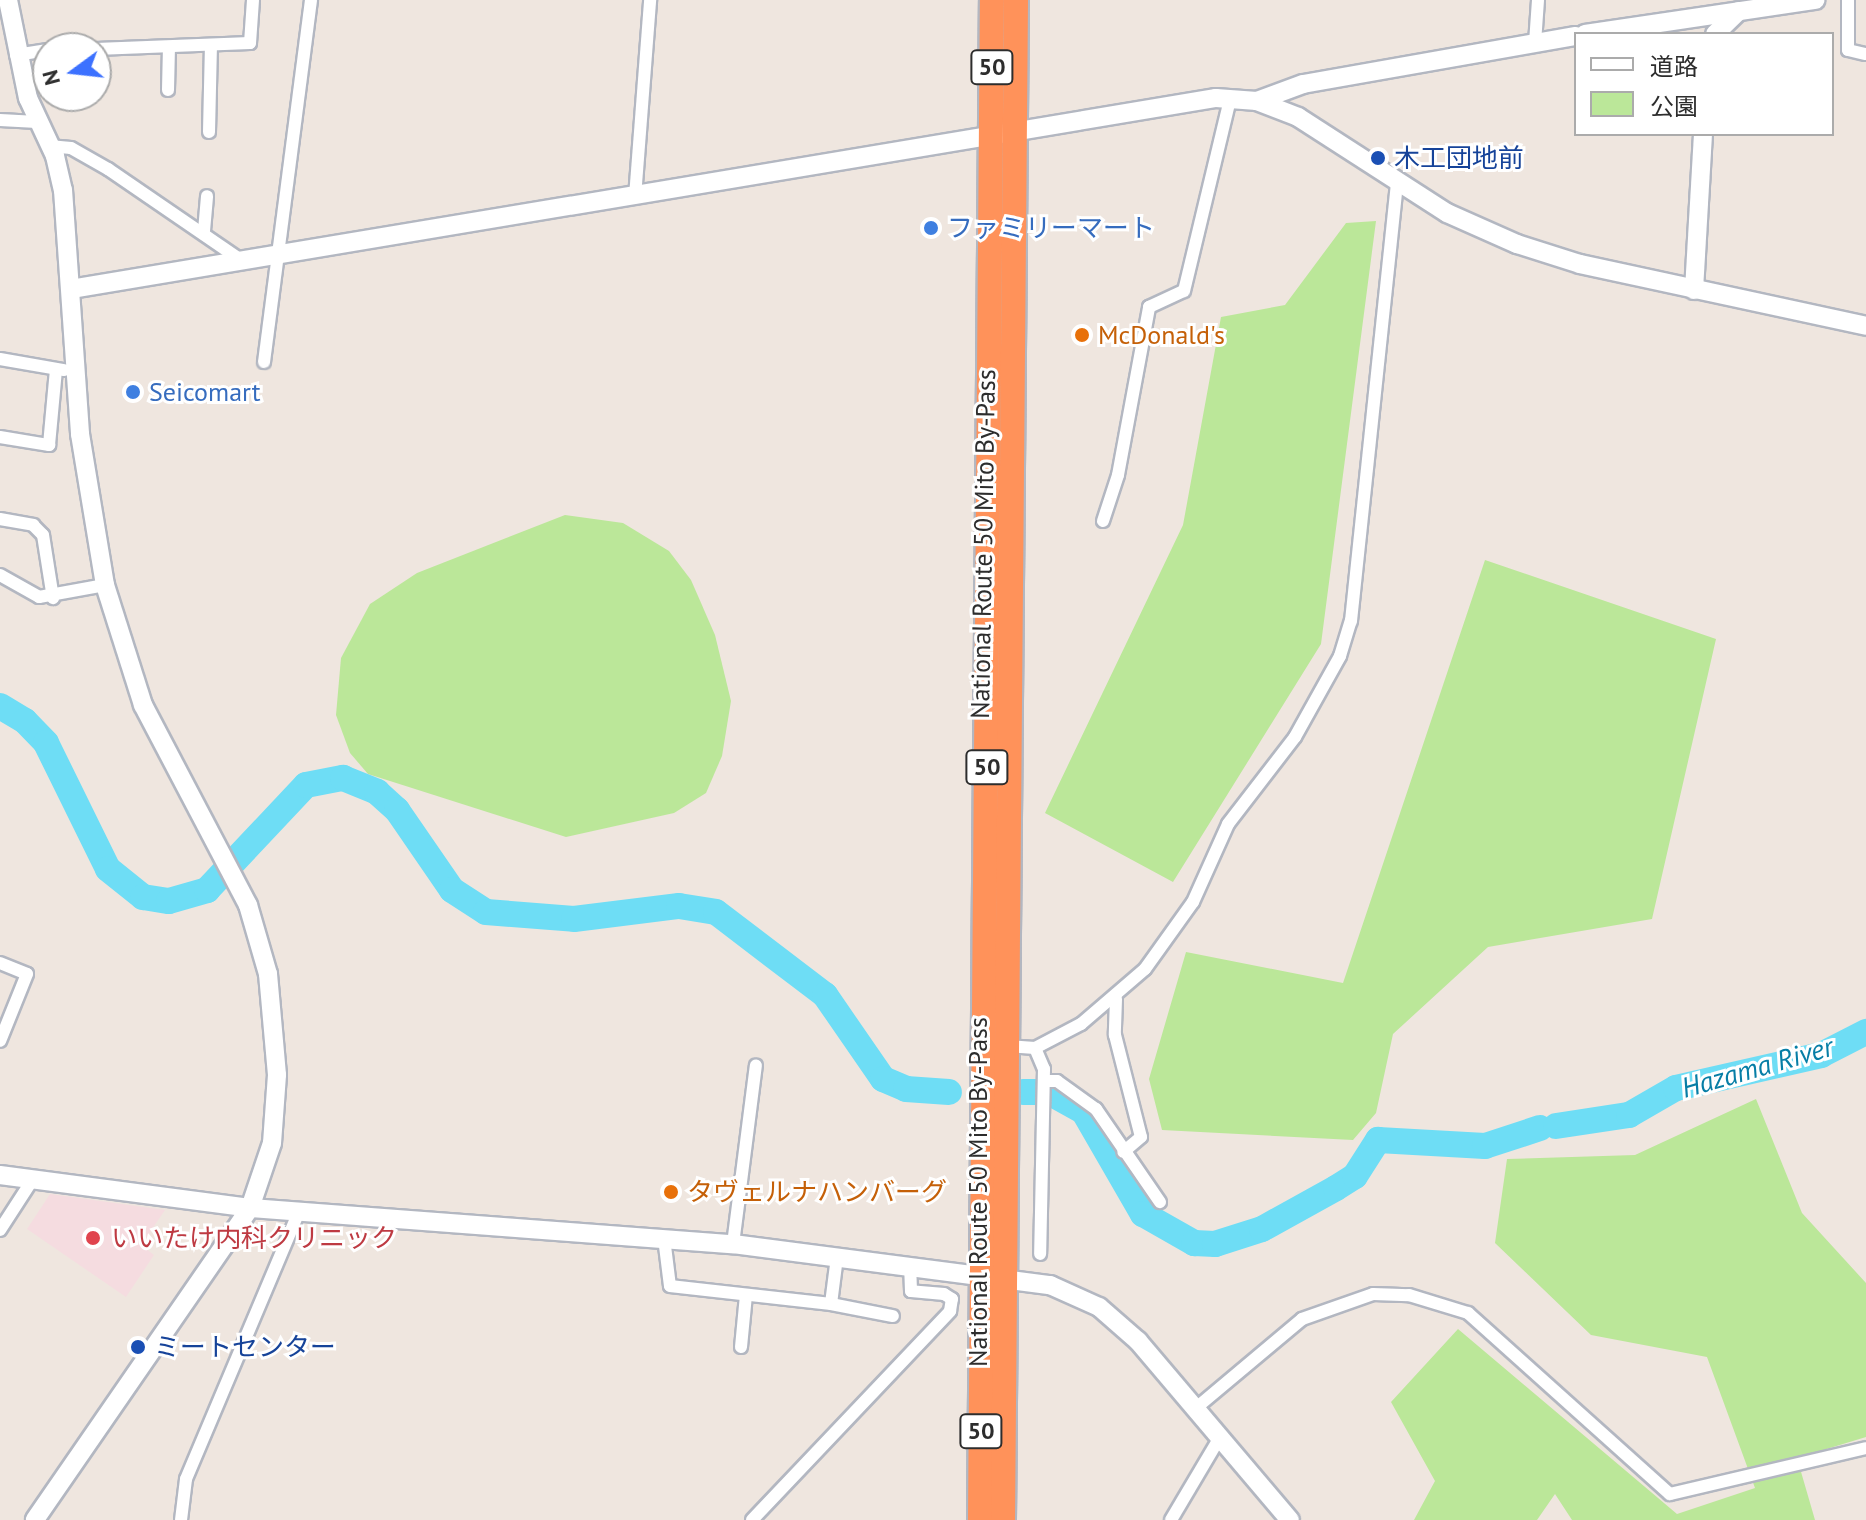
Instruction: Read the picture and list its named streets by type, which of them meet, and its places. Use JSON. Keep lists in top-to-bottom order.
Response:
{
  "streets": {
    "highway": ["50", "National Route 50 Mito By-Pass"]
  },
  "water": ["Hazama River"],
  "places": [
    "木工団地前",
    "ファミリーマート",
    "McDonald's",
    "Seicomart",
    "タヴェルナハンバーグ",
    "いいたけ内科クリニック",
    "ミートセンター"
  ],
  "legend": ["道路", "公園"],
  "north": "left"
}
